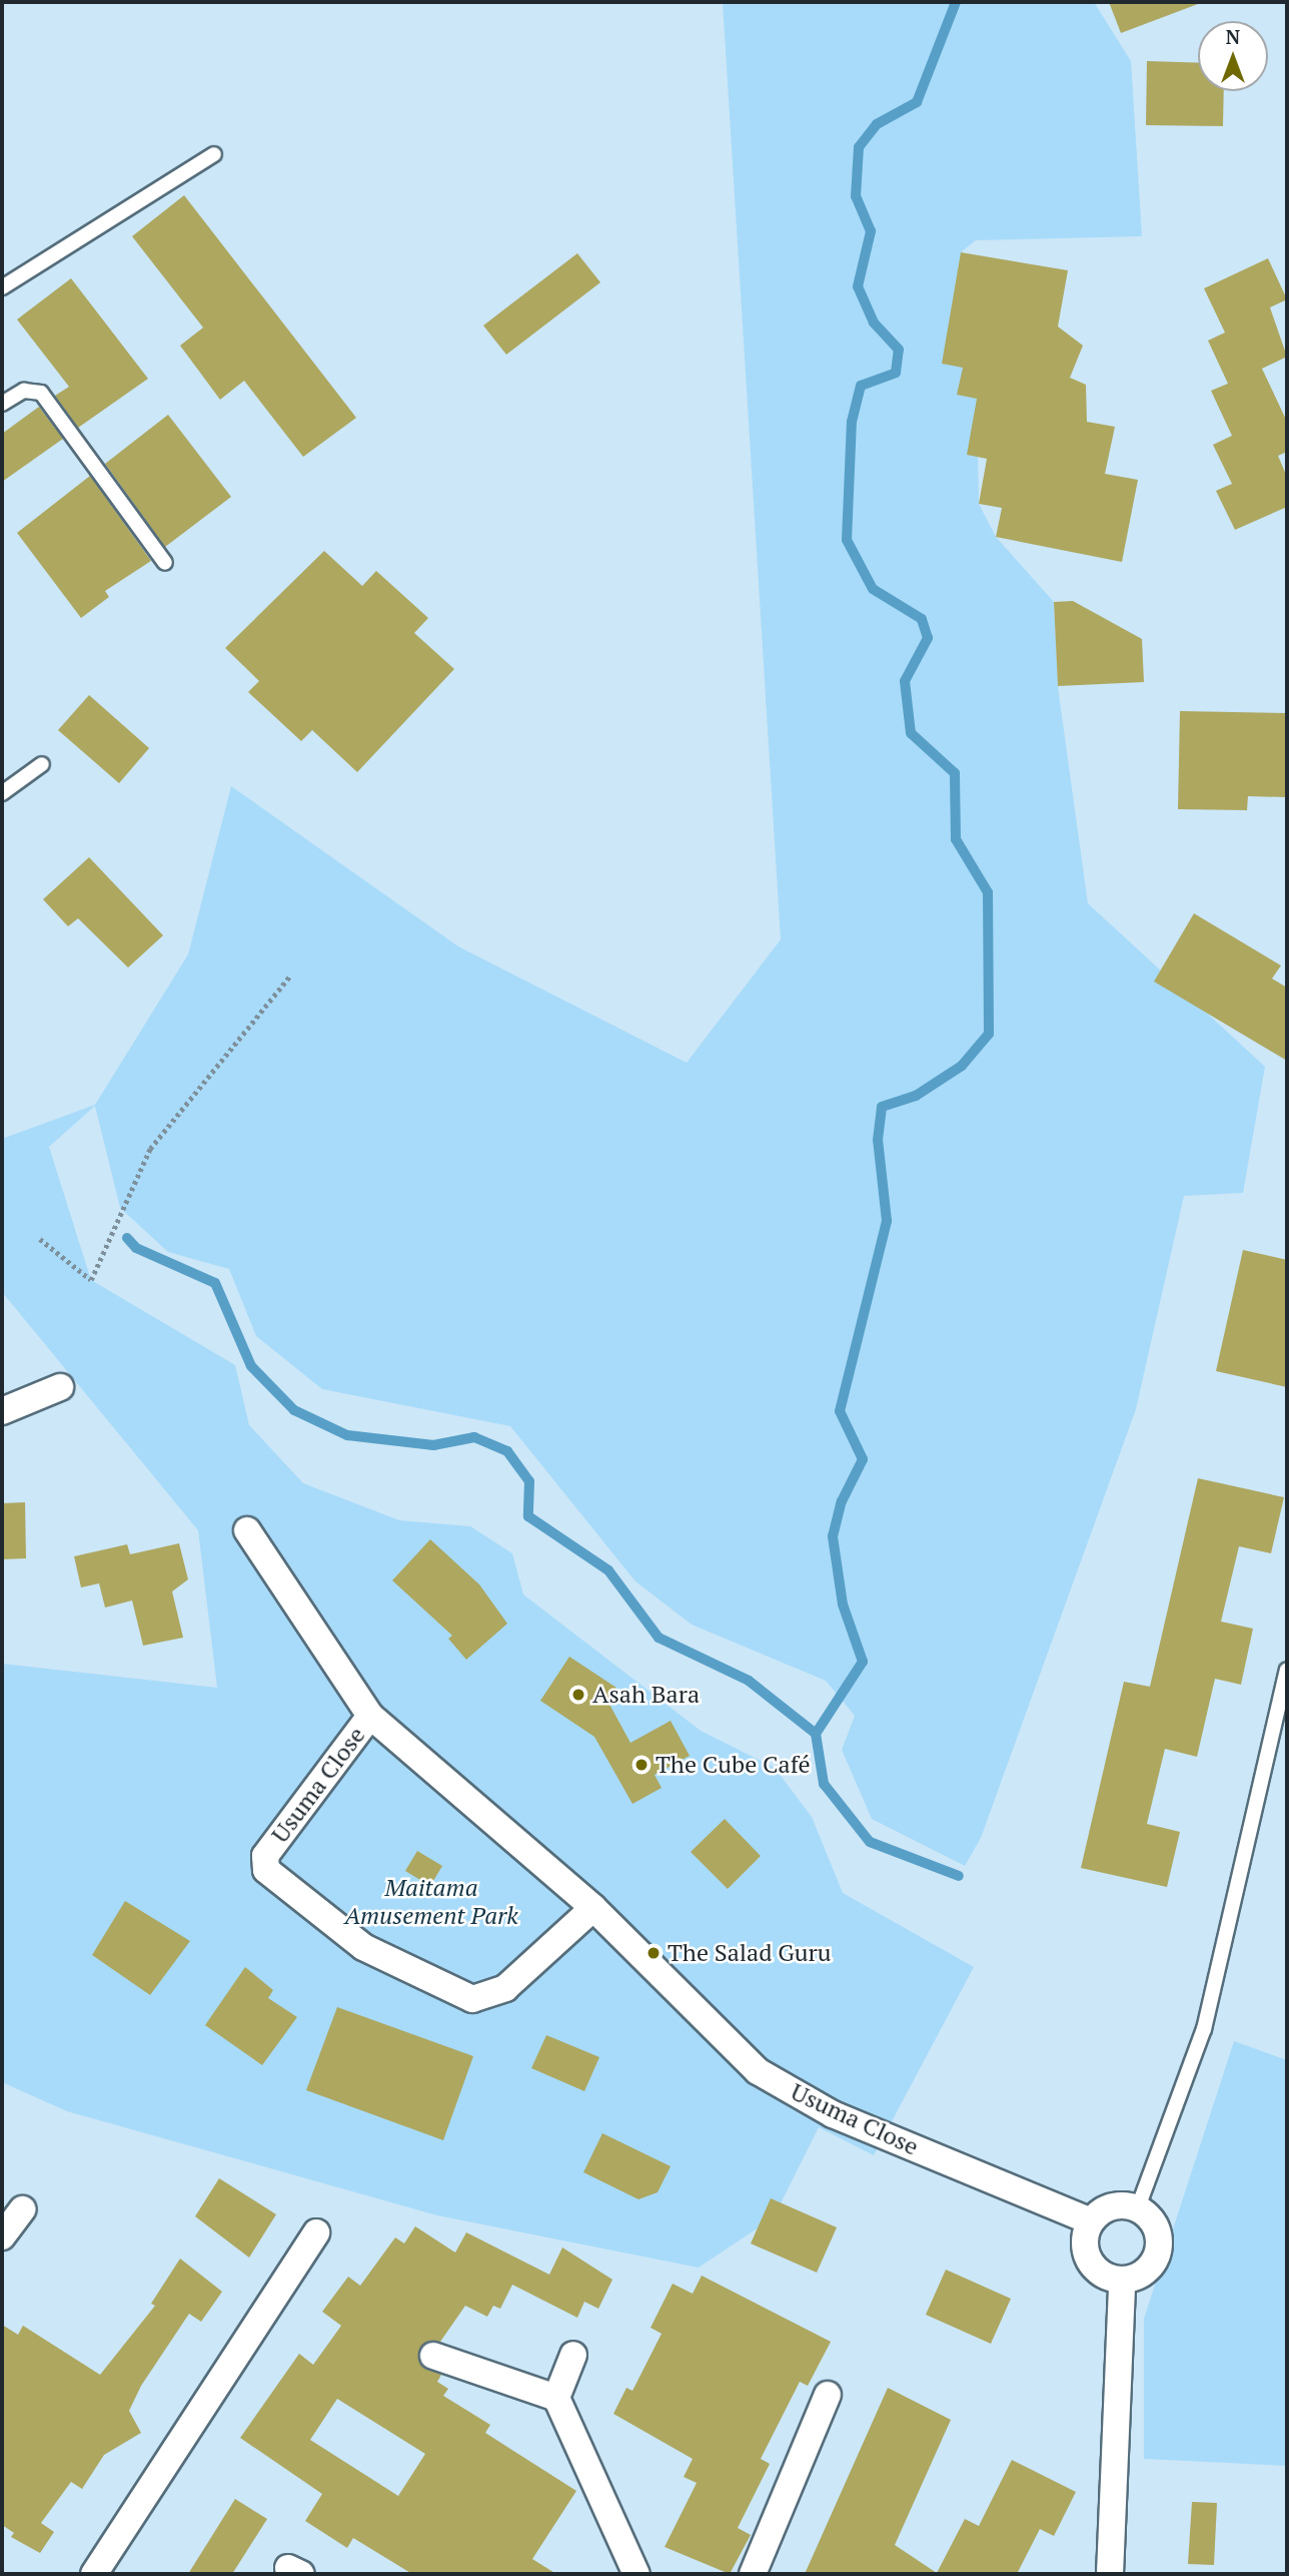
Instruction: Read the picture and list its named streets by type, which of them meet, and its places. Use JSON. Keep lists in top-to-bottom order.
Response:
{
  "streets": {
    "street": ["Usuma Close"]
  },
  "parks": ["Maitama Amusement Park"],
  "places": ["Asah Bara", "The Cube Café", "The Salad Guru"],
  "north": "top"
}
